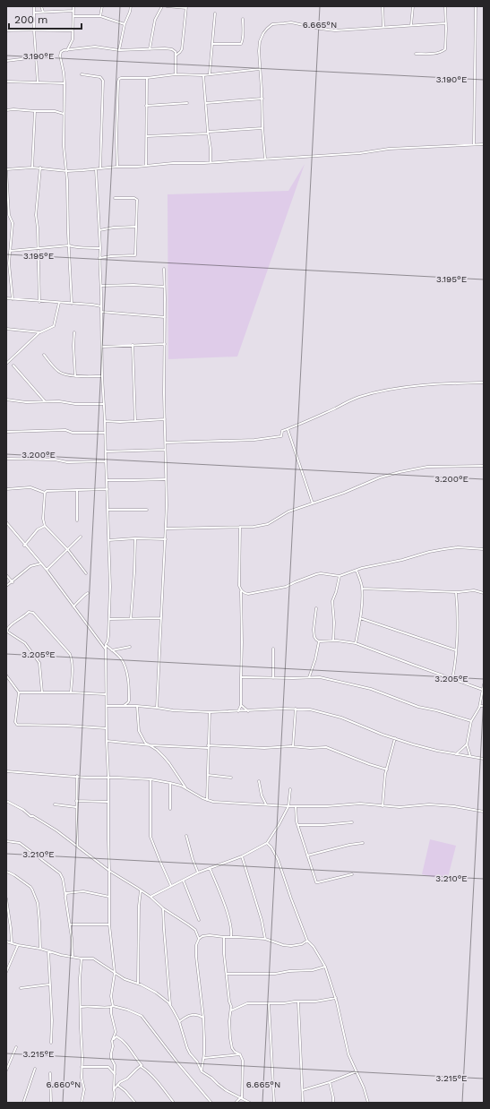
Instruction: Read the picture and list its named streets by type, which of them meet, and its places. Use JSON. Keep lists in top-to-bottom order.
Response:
{
  "scale_bar": "200 m",
  "coordinates": [
    "6.665°N",
    "3.190°E",
    "3.195°E",
    "3.200°E",
    "3.205°E",
    "3.210°E",
    "3.215°E",
    "6.660°N"
  ]
}
